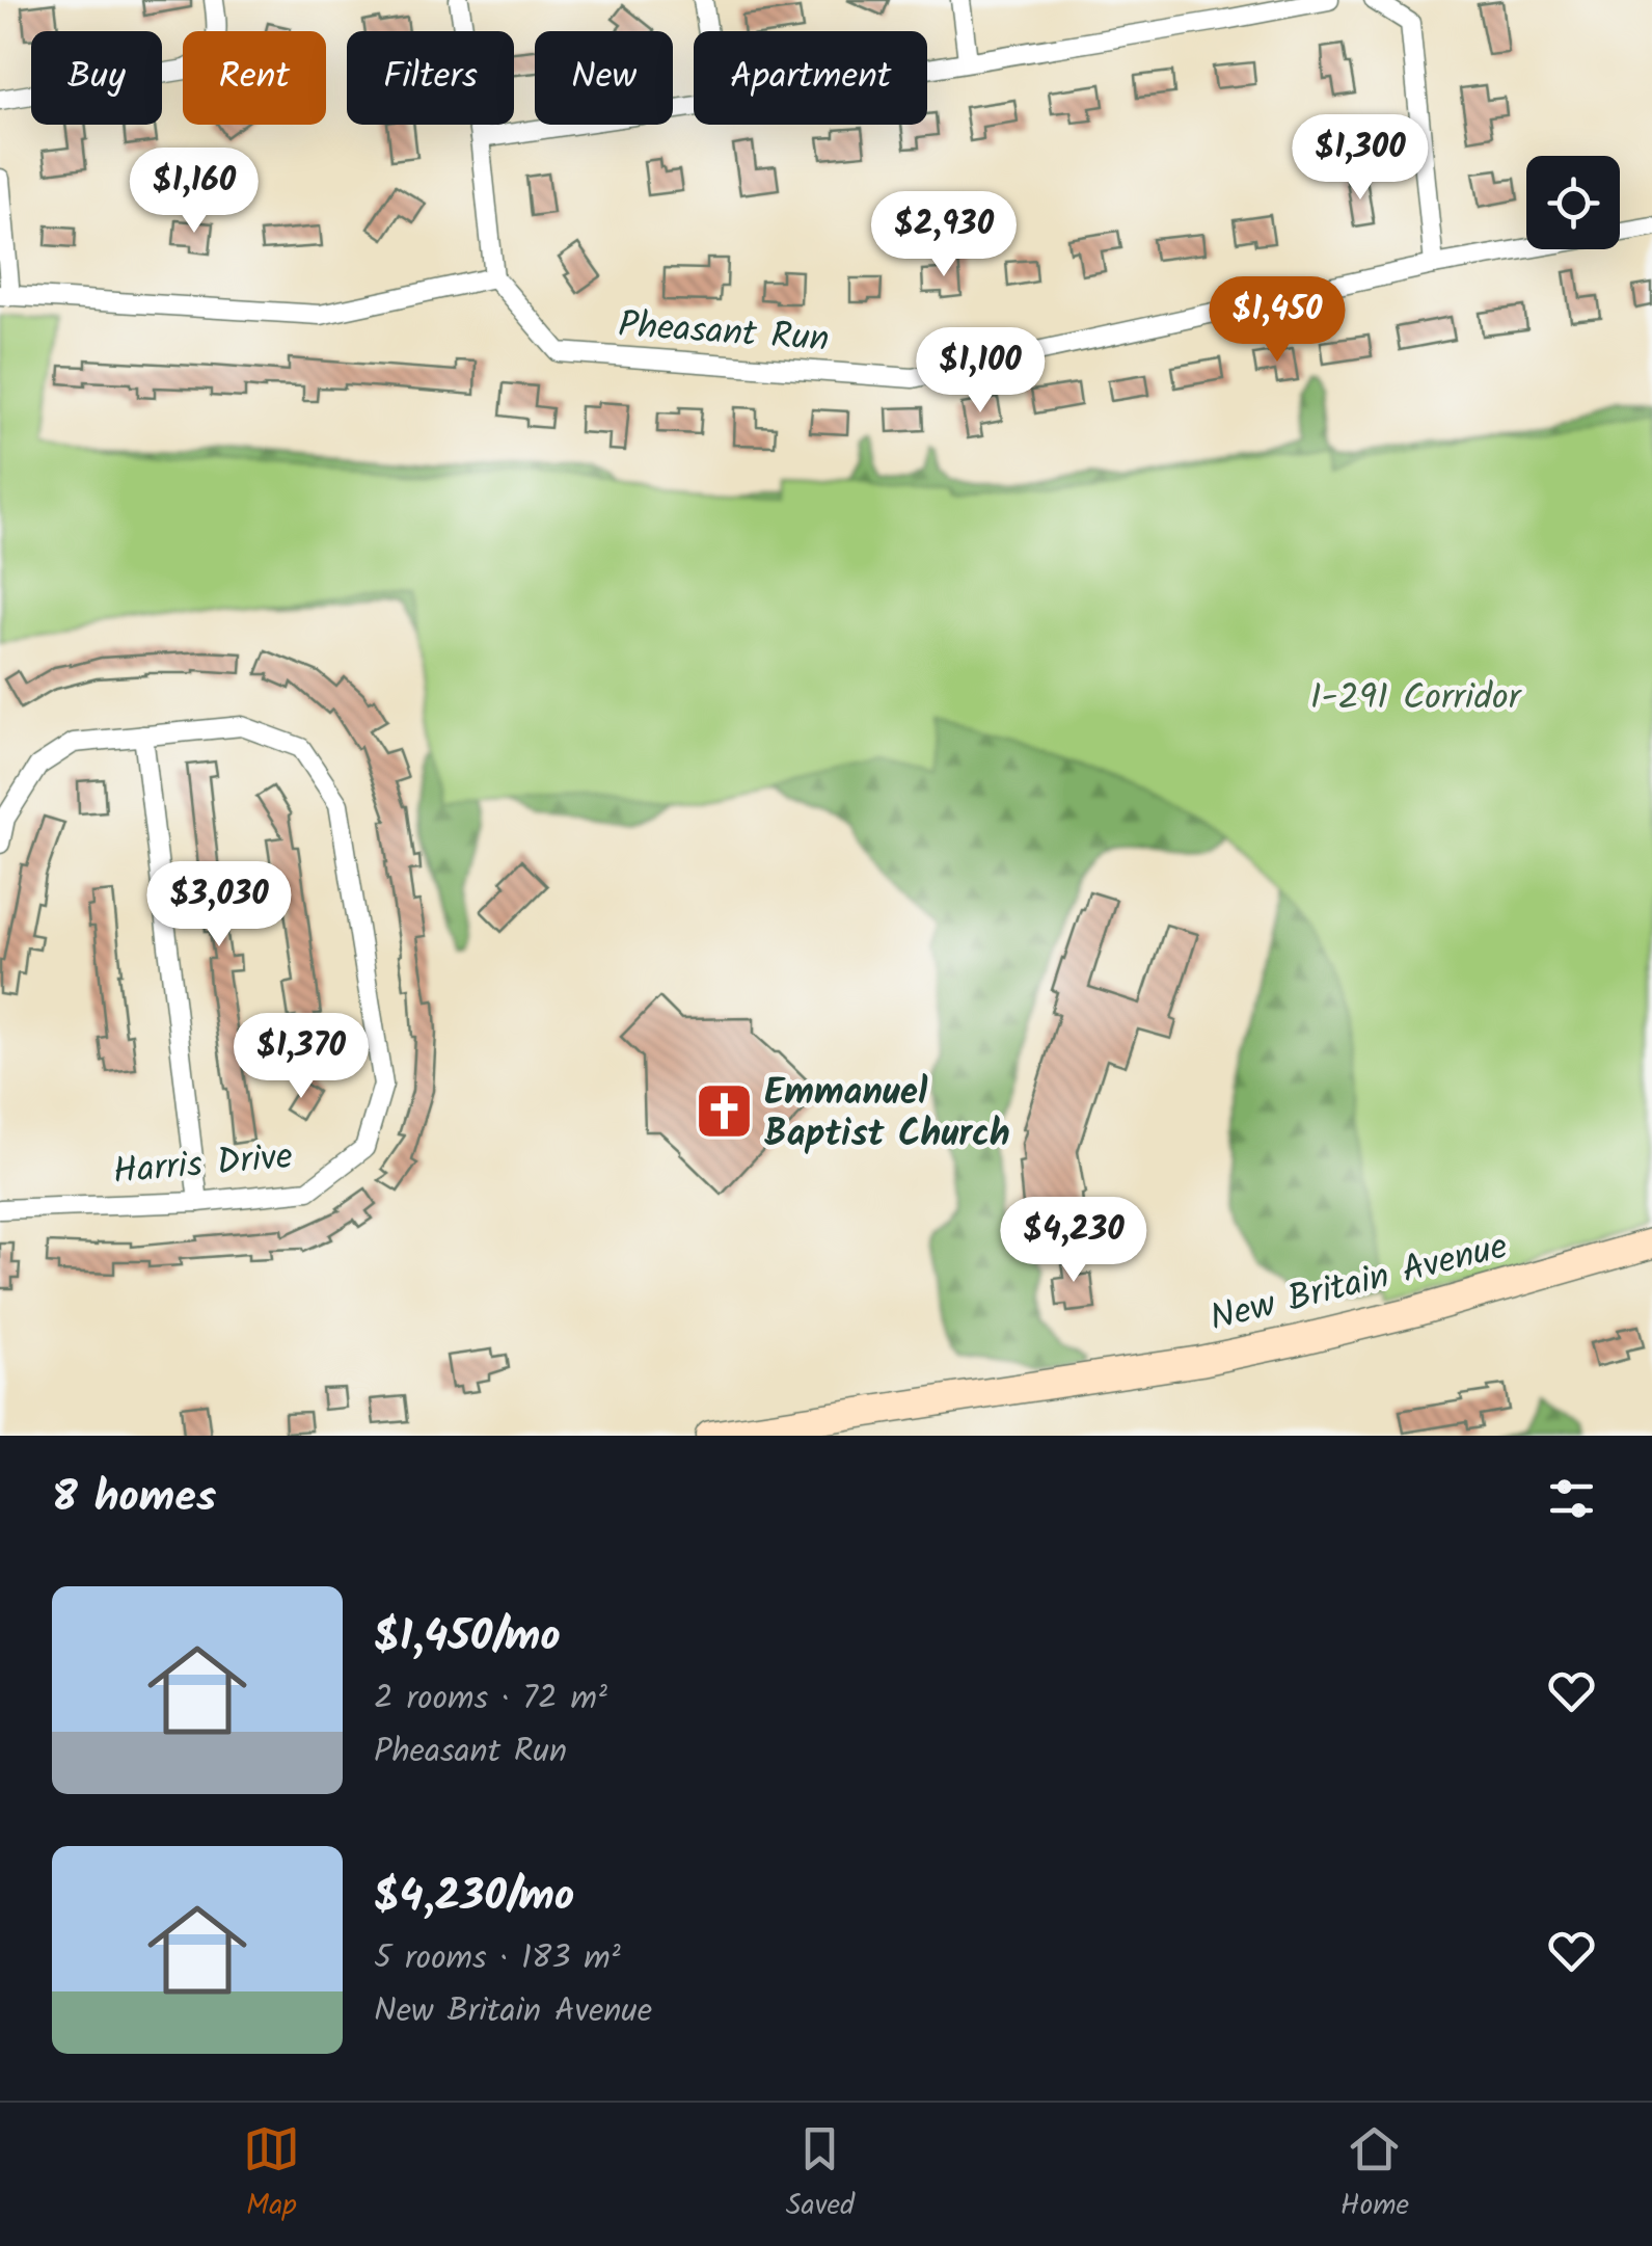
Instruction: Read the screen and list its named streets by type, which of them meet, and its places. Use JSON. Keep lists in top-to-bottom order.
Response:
{
  "streets": {
    "main road": ["New Britain Avenue"],
    "street": ["Pheasant Run", "Harris Drive"]
  },
  "parks": ["I-291 Corridor"],
  "places": {
    "church": ["Emmanuel Baptist Church"]
  },
  "page": {
    "chip": [
      "Buy",
      "Rent",
      "Filters",
      "New",
      "Apartment"
    ],
    "price": [
      "$1,300",
      "$1,160",
      "$2,930",
      "$1,450",
      "$1,100",
      "$3,030",
      "$1,370",
      "$4,230"
    ],
    "heading": "8 homes",
    "list": [
      {
        "name": "$1,450/mo",
        "note": "2 rooms · 72 m² · Pheasant Run"
      },
      {
        "name": "$4,230/mo",
        "note": "5 rooms · 183 m² · New Britain Avenue"
      }
    ],
    "tabs": ["Map", "Saved", "Home"]
  }
}
